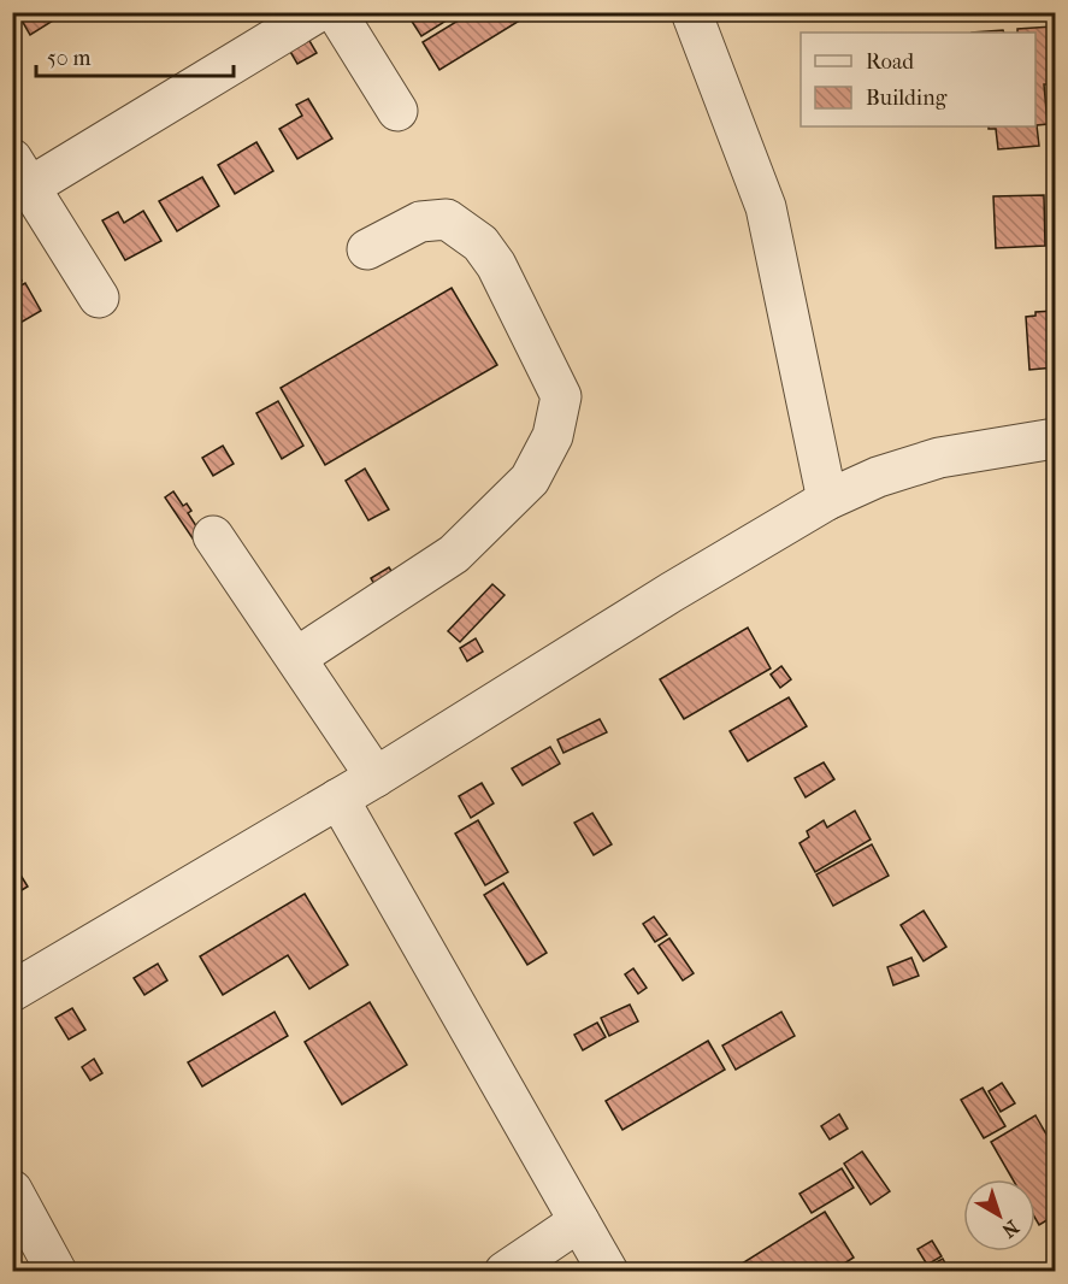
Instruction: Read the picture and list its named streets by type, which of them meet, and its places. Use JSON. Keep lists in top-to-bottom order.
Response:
{
  "legend": ["Road", "Building"],
  "scale_bar": "50 m",
  "north": "bottom right"
}
